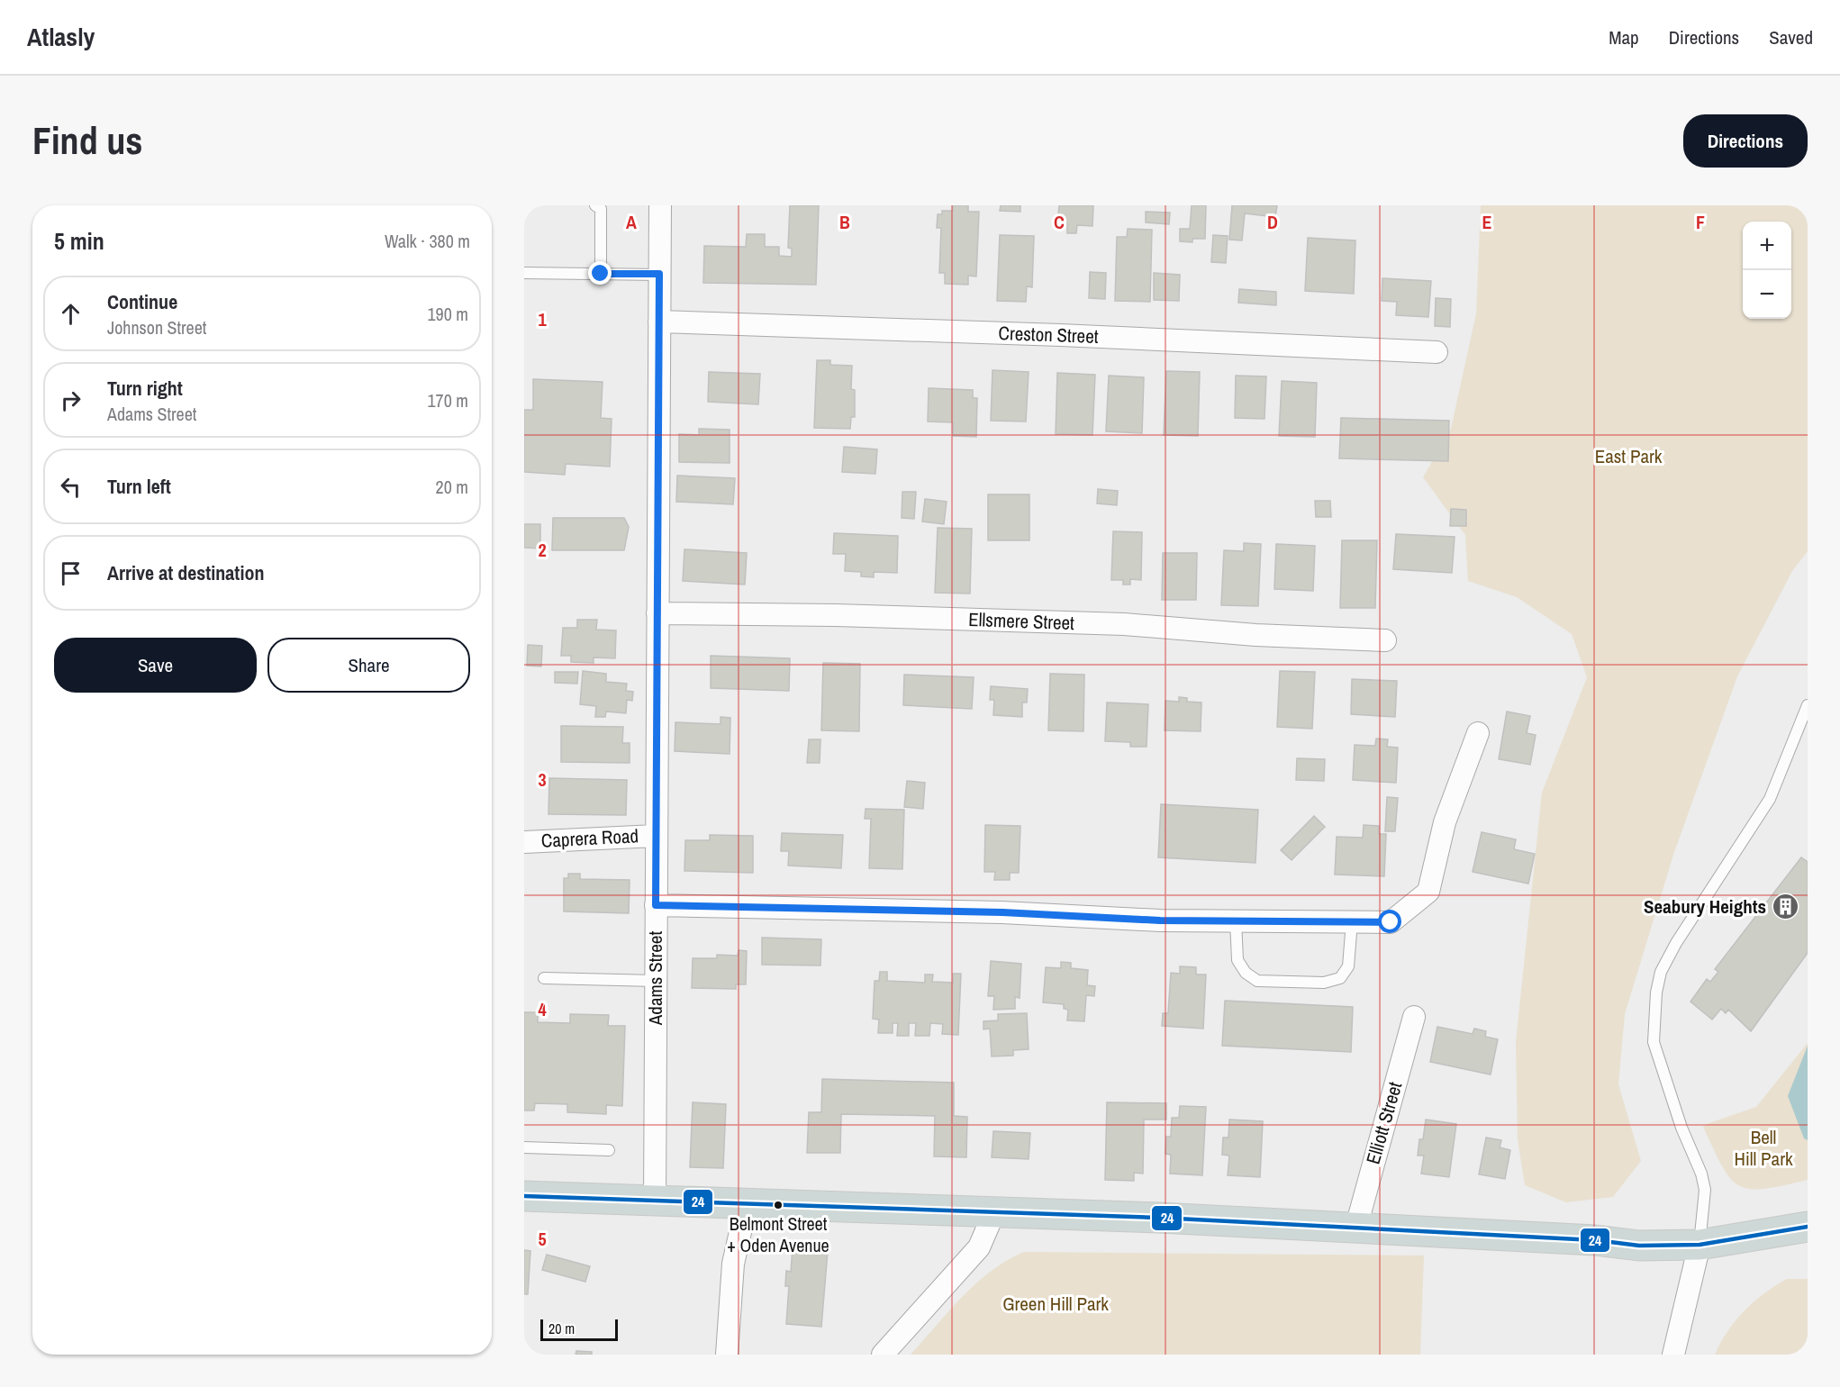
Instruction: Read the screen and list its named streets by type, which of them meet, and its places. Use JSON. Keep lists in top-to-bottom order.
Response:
{
  "streets": {
    "street": [
      "Creston Street",
      "Ellsmere Street",
      "Caprera Road",
      "Adams Street",
      "Elliott Street"
    ]
  },
  "crossings": [
    ["Creston Street", "Adams Street"],
    ["Ellsmere Street", "Adams Street"],
    ["Caprera Road", "Adams Street"]
  ],
  "parks": ["East Park", "Bell Hill Park", "Green Hill Park"],
  "places": {
    "building": ["Seabury Heights"],
    "other": ["Belmont Street + Oden Avenue"]
  },
  "lines": ["transit line 24"],
  "scale_bar": "20 m",
  "page": {
    "header": "Atlasly",
    "nav": ["Map", "Directions", "Saved"],
    "buttons": [
      "Directions",
      ["Save", "Share"]
    ],
    "title": "Find us",
    "heading": ["5 min", "Walk · 380 m"],
    "map_buttons": ["+", "−"],
    "list": [
      ["Continue", "Johnson Street", "190 m"],
      ["Turn right", "Adams Street", "170 m"],
      ["Turn left", "20 m"],
      "Arrive at destination"
    ],
    "scale": "20 m"
  },
  "grid": {
    "columns": [
      "A",
      "B",
      "C",
      "D",
      "E",
      "F"
    ],
    "rows": [
      "1",
      "2",
      "3",
      "4",
      "5"
    ]
  }
}
